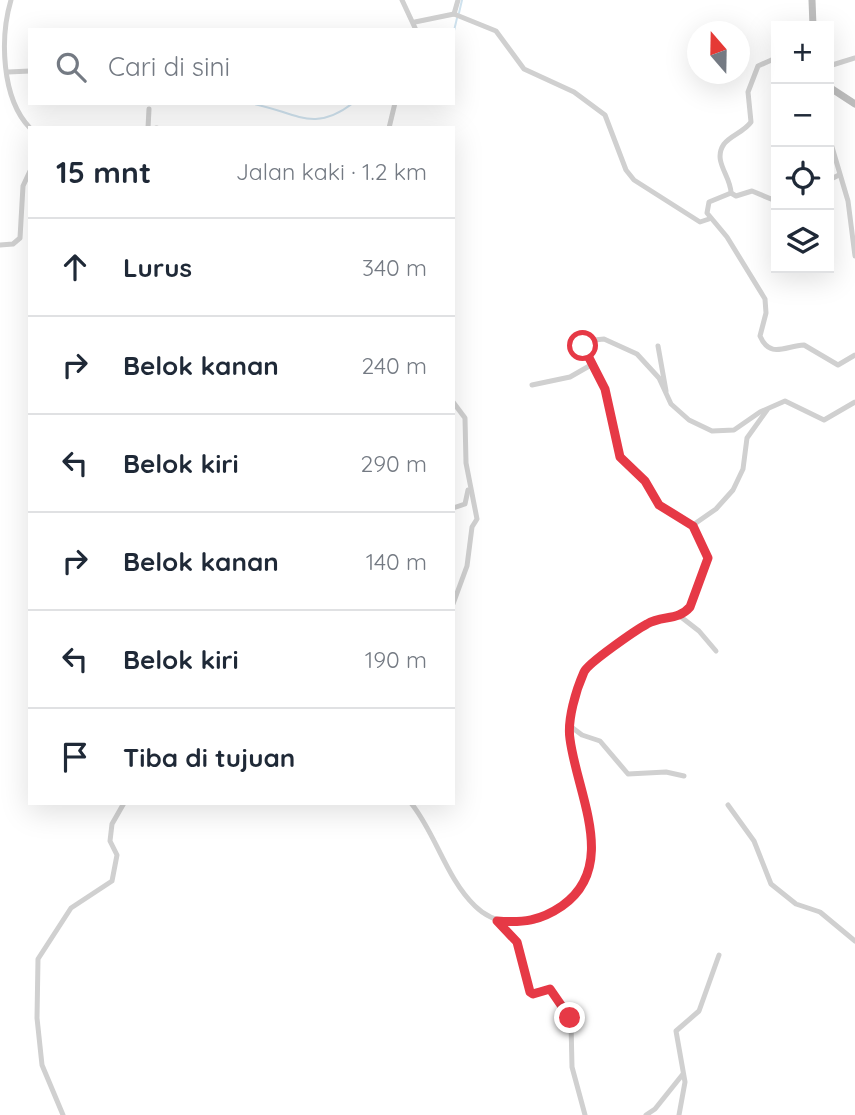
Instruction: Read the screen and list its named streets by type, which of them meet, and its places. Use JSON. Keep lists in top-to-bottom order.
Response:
{
  "north": "top",
  "page": {
    "map_buttons": ["+", "−"],
    "search": "Cari di sini",
    "heading": ["15 mnt", "Jalan kaki · 1.2 km"],
    "list": [
      ["Lurus", "340 m"],
      ["Belok kanan", "240 m"],
      ["Belok kiri", "290 m"],
      ["Belok kanan", "140 m"],
      ["Belok kiri", "190 m"],
      "Tiba di tujuan"
    ]
  }
}
